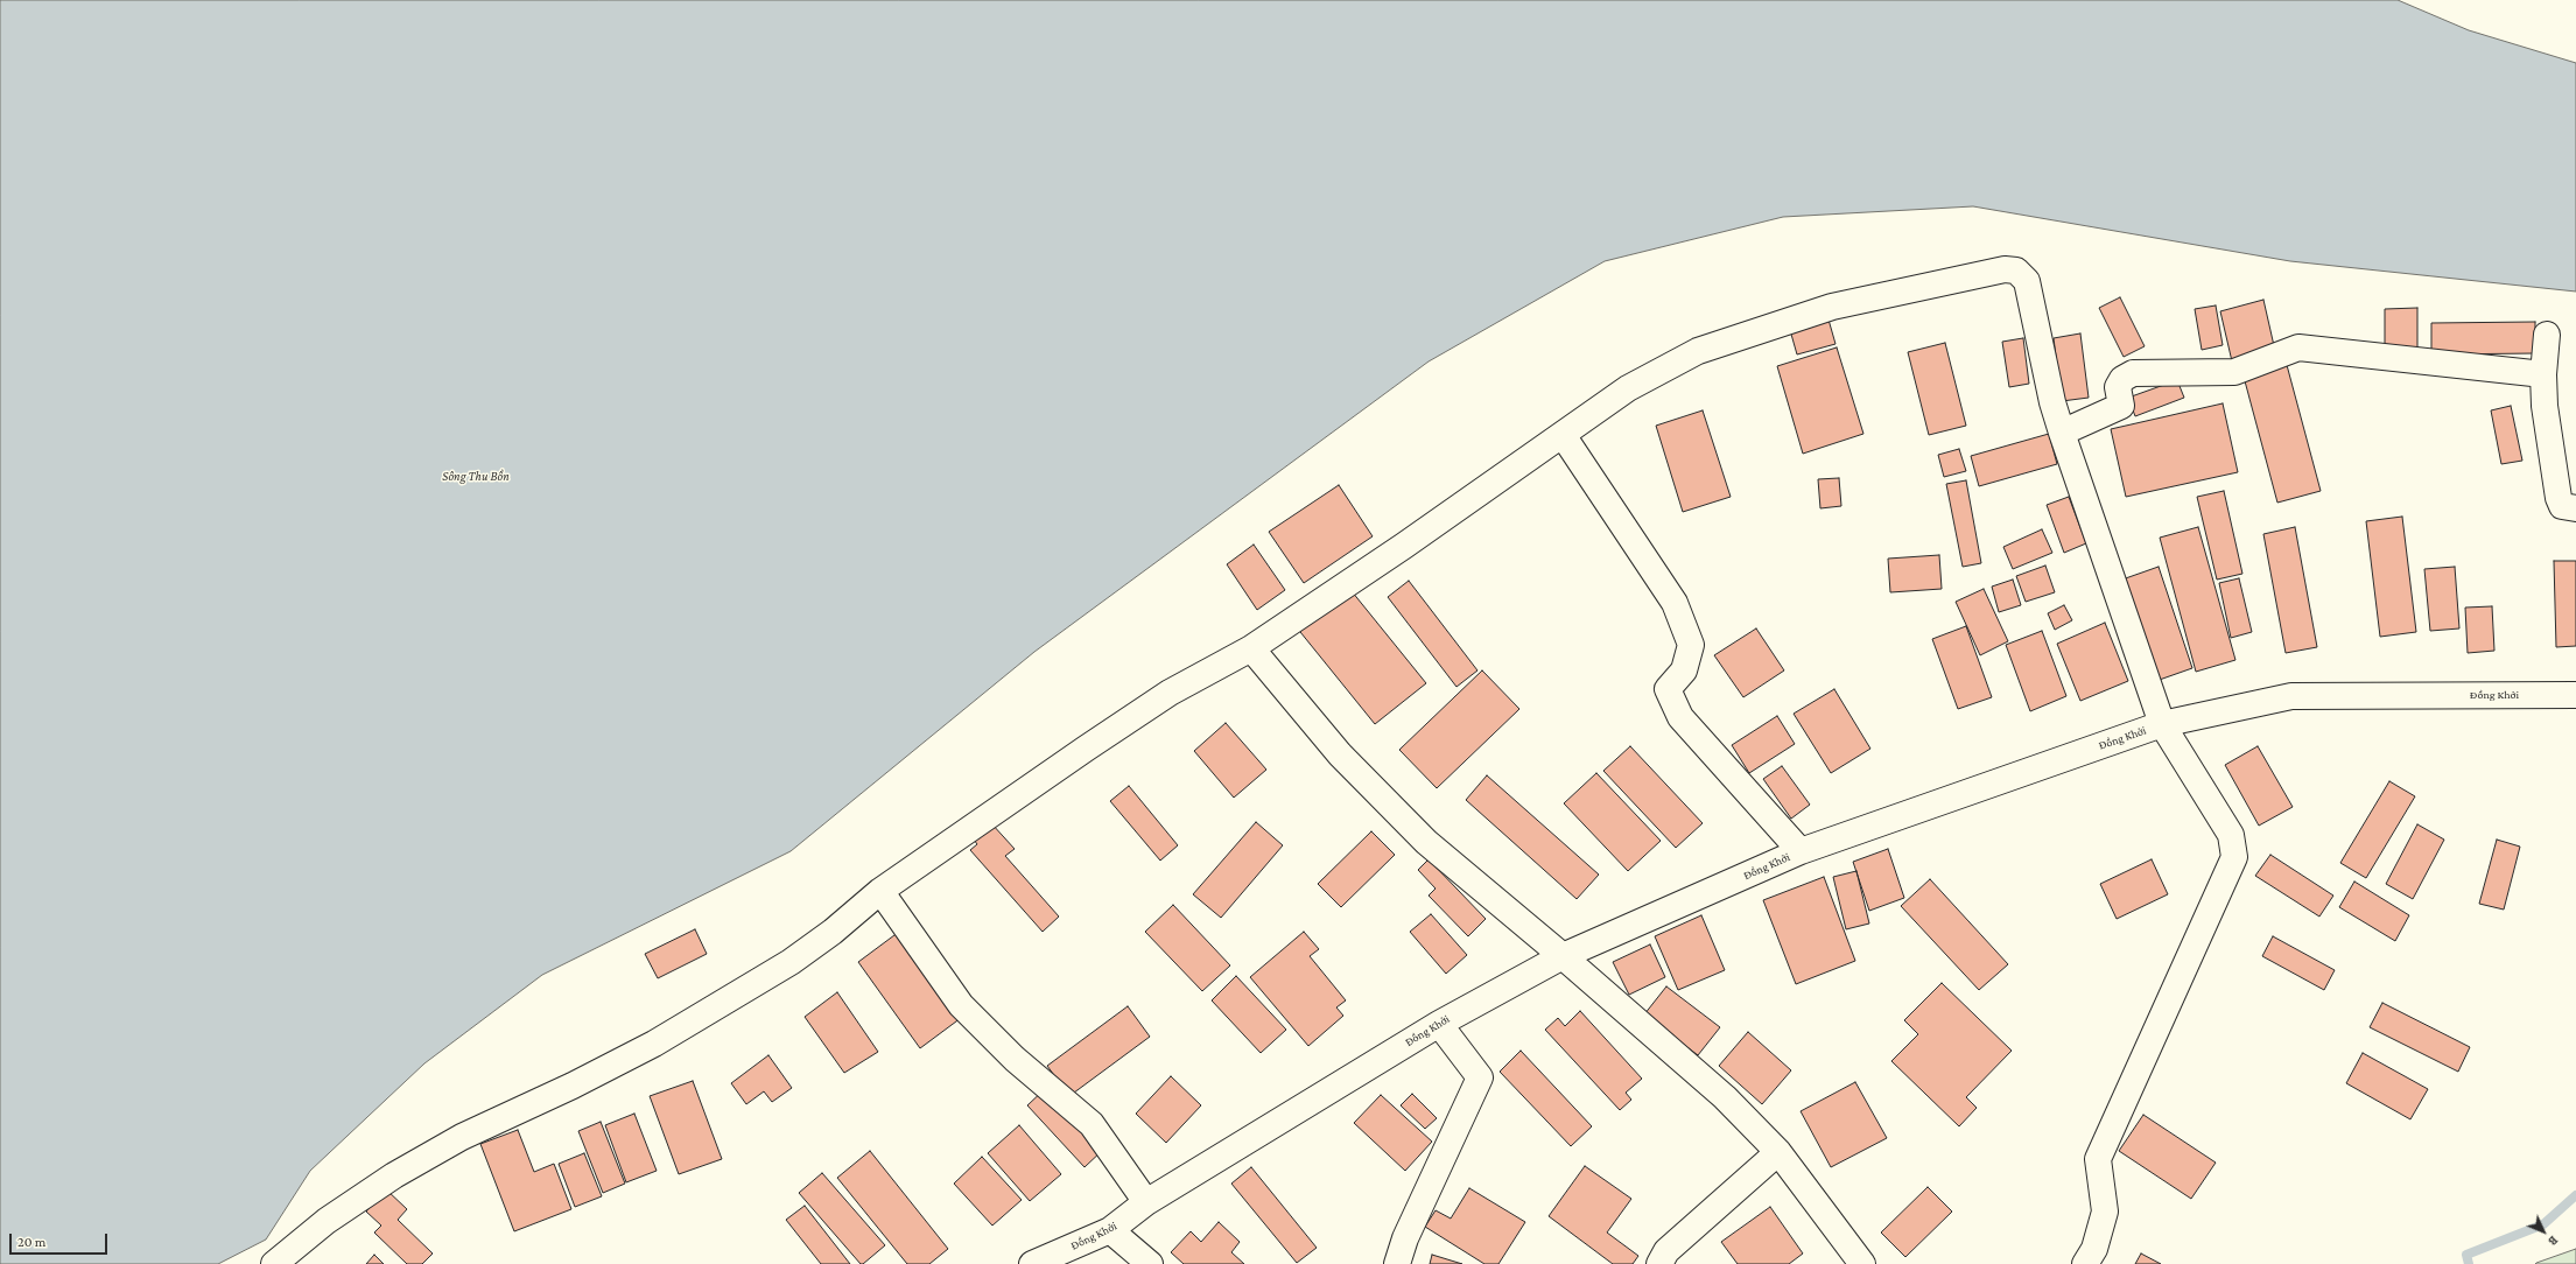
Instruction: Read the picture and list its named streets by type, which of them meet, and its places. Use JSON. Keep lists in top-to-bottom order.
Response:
{
  "streets": {
    "street": ["Đồng Khởi"]
  },
  "water": ["Sông Thu Bồn"],
  "scale_bar": "20 m",
  "north": "bottom right"
}
